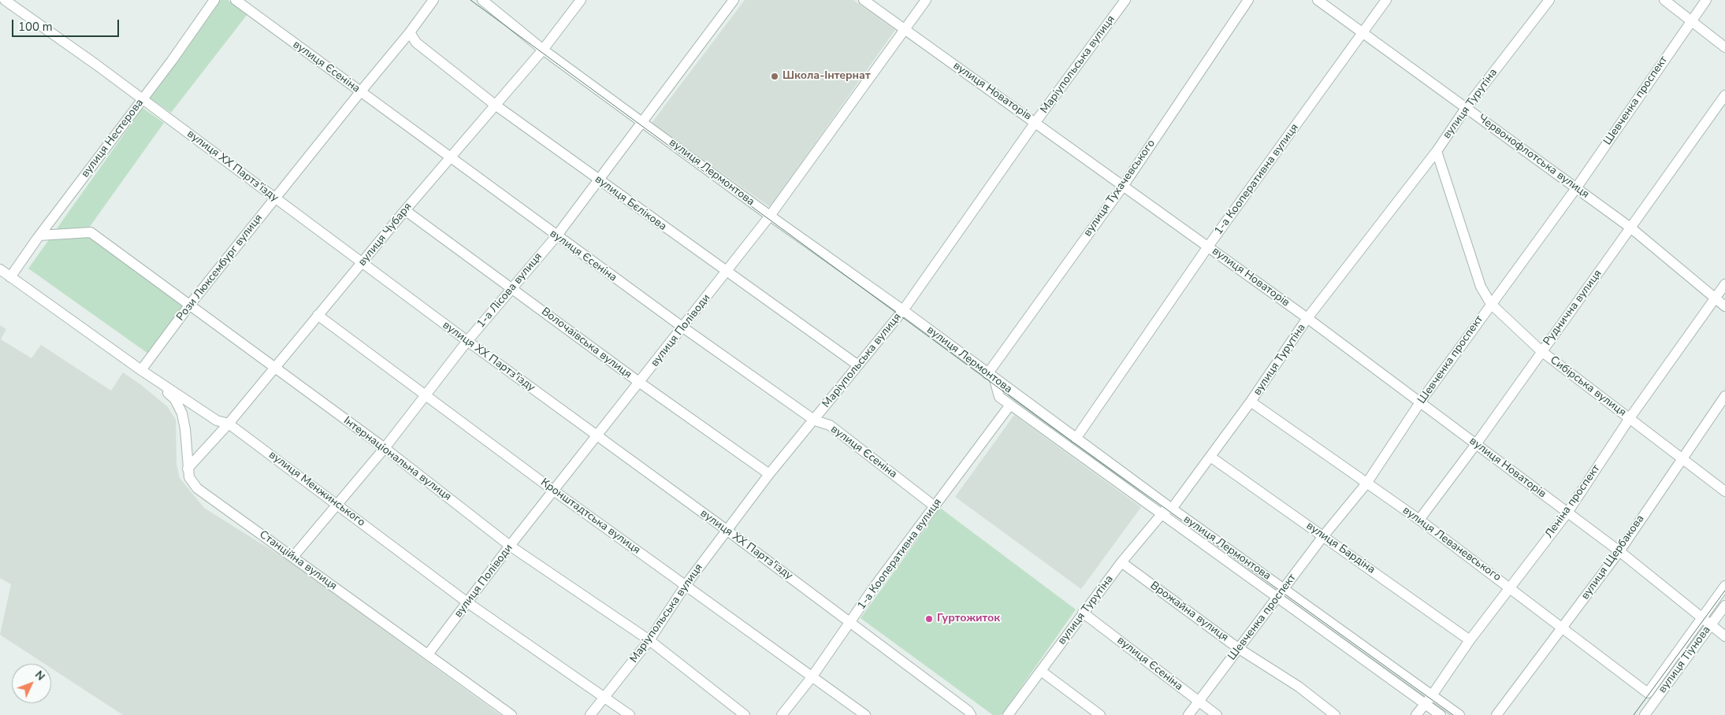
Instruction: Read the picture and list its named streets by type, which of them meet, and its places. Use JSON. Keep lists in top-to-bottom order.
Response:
{
  "streets": {
    "street": [
      "Маріупольська вулиця",
      "вулиця Єсеніна",
      "вулиця Новаторів",
      "Шевченка проспект",
      "вулиця Турутіна",
      "вулиця Нестерова",
      "Червонофлотська вулиця",
      "вулиця XX Партз'їзду",
      "вулиця Лермонтова",
      "1-а Кооперативна вулиця",
      "вулиця Тухачевського",
      "вулиця Бєлікова",
      "вулиця Чубаря",
      "Рози Люксембург вулиця",
      "1-а Лісова вулиця",
      "Руднична вулиця",
      "вулиця Поліводи",
      "Волочаївська вулиця",
      "Сибірська вулиця",
      "Інтернаціональна вулиця",
      "вулиця Менжинського",
      "Леніна проспект",
      "Кронштадтська вулиця",
      "вулиця Леваневського",
      "вулиця Бардіна",
      "вулиця Щербакова",
      "Станційна вулиця",
      "Врожайна вулиця",
      "вулиця Тіунова"
    ]
  },
  "crossings": [
    ["Маріупольська вулиця", "вулиця Єсеніна"],
    ["Маріупольська вулиця", "вулиця Новаторів"],
    ["Маріупольська вулиця", "вулиця XX Партз'їзду"],
    ["Маріупольська вулиця", "вулиця Лермонтова"],
    ["Маріупольська вулиця", "вулиця Бєлікова"],
    ["Маріупольська вулиця", "Волочаївська вулиця"],
    ["Маріупольська вулиця", "Інтернаціональна вулиця"],
    ["Маріупольська вулиця", "вулиця Менжинського"],
    ["Маріупольська вулиця", "Кронштадтська вулиця"],
    ["вулиця Єсеніна", "Шевченка проспект"],
    ["вулиця Єсеніна", "вулиця Турутіна"],
    ["вулиця Єсеніна", "1-а Кооперативна вулиця"],
    ["вулиця Єсеніна", "вулиця Чубаря"],
    ["вулиця Єсеніна", "Рози Люксембург вулиця"],
    ["вулиця Єсеніна", "1-а Лісова вулиця"],
    ["вулиця Єсеніна", "вулиця Поліводи"],
    ["вулиця Новаторів", "Шевченка проспект"],
    ["вулиця Новаторів", "вулиця Турутіна"],
    ["вулиця Новаторів", "1-а Кооперативна вулиця"],
    ["вулиця Новаторів", "вулиця Тухачевського"],
    ["вулиця Новаторів", "Руднична вулиця"],
    ["вулиця Новаторів", "вулиця Поліводи"],
    ["вулиця Новаторів", "Леніна проспект"],
    ["вулиця Новаторів", "вулиця Леваневського"],
    ["вулиця Новаторів", "вулиця Щербакова"],
    ["вулиця Новаторів", "вулиця Тіунова"],
    ["Шевченка проспект", "Червонофлотська вулиця"],
    ["Шевченка проспект", "вулиця Лермонтова"],
    ["Шевченка проспект", "Сибірська вулиця"],
    ["Шевченка проспект", "вулиця Леваневського"],
    ["Шевченка проспект", "вулиця Бардіна"],
    ["Шевченка проспект", "Врожайна вулиця"],
    ["вулиця Турутіна", "Червонофлотська вулиця"],
    ["вулиця Турутіна", "вулиця Лермонтова"],
    ["вулиця Турутіна", "Сибірська вулиця"],
    ["вулиця Турутіна", "вулиця Леваневського"],
    ["вулиця Турутіна", "вулиця Бардіна"],
    ["вулиця Турутіна", "Врожайна вулиця"],
    ["вулиця Нестерова", "вулиця XX Партз'їзду"],
    ["вулиця Нестерова", "Інтернаціональна вулиця"],
    ["вулиця Нестерова", "вулиця Менжинського"],
    ["Червонофлотська вулиця", "1-а Кооперативна вулиця"],
    ["Червонофлотська вулиця", "Руднична вулиця"],
    ["Червонофлотська вулиця", "Леніна проспект"],
    ["вулиця XX Партз'їзду", "1-а Кооперативна вулиця"],
    ["вулиця XX Партз'їзду", "вулиця Чубаря"],
    ["вулиця XX Партз'їзду", "Рози Люксембург вулиця"],
    ["вулиця XX Партз'їзду", "1-а Лісова вулиця"],
    ["вулиця XX Партз'їзду", "вулиця Поліводи"],
    ["вулиця Лермонтова", "1-а Кооперативна вулиця"],
    ["вулиця Лермонтова", "вулиця Тухачевського"],
    ["вулиця Лермонтова", "вулиця Чубаря"],
    ["вулиця Лермонтова", "1-а Лісова вулиця"],
    ["вулиця Лермонтова", "вулиця Поліводи"],
    ["вулиця Лермонтова", "Леніна проспект"],
    ["1-а Кооперативна вулиця", "Кронштадтська вулиця"],
    ["вулиця Бєлікова", "вулиця Чубаря"],
    ["вулиця Бєлікова", "Рози Люксембург вулиця"],
    ["вулиця Бєлікова", "1-а Лісова вулиця"],
    ["вулиця Бєлікова", "вулиця Поліводи"],
    ["вулиця Чубаря", "Волочаївська вулиця"],
    ["вулиця Чубаря", "Інтернаціональна вулиця"],
    ["вулиця Чубаря", "вулиця Менжинського"],
    ["вулиця Чубаря", "Кронштадтська вулиця"],
    ["вулиця Чубаря", "Станційна вулиця"],
    ["Рози Люксембург вулиця", "Інтернаціональна вулиця"],
    ["Рози Люксембург вулиця", "вулиця Менжинського"],
    ["Рози Люксембург вулиця", "Станційна вулиця"],
    ["1-а Лісова вулиця", "Волочаївська вулиця"],
    ["1-а Лісова вулиця", "Інтернаціональна вулиця"],
    ["1-а Лісова вулиця", "вулиця Менжинського"],
    ["1-а Лісова вулиця", "Кронштадтська вулиця"],
    ["1-а Лісова вулиця", "Станційна вулиця"],
    ["Руднична вулиця", "Сибірська вулиця"],
    ["Руднична вулиця", "вулиця Леваневського"],
    ["вулиця Поліводи", "Волочаївська вулиця"],
    ["вулиця Поліводи", "Інтернаціональна вулиця"],
    ["вулиця Поліводи", "вулиця Менжинського"],
    ["вулиця Поліводи", "Кронштадтська вулиця"],
    ["вулиця Поліводи", "Станційна вулиця"],
    ["Сибірська вулиця", "Леніна проспект"],
    ["Сибірська вулиця", "вулиця Щербакова"],
    ["вулиця Менжинського", "Станційна вулиця"],
    ["Леніна проспект", "вулиця Леваневського"],
    ["Леніна проспект", "вулиця Бардіна"],
    ["вулиця Леваневського", "вулиця Щербакова"]
  ],
  "places": ["Школа-Інтернат", "Гуртожиток"],
  "scale_bar": "100 m",
  "north": "top right"
}
